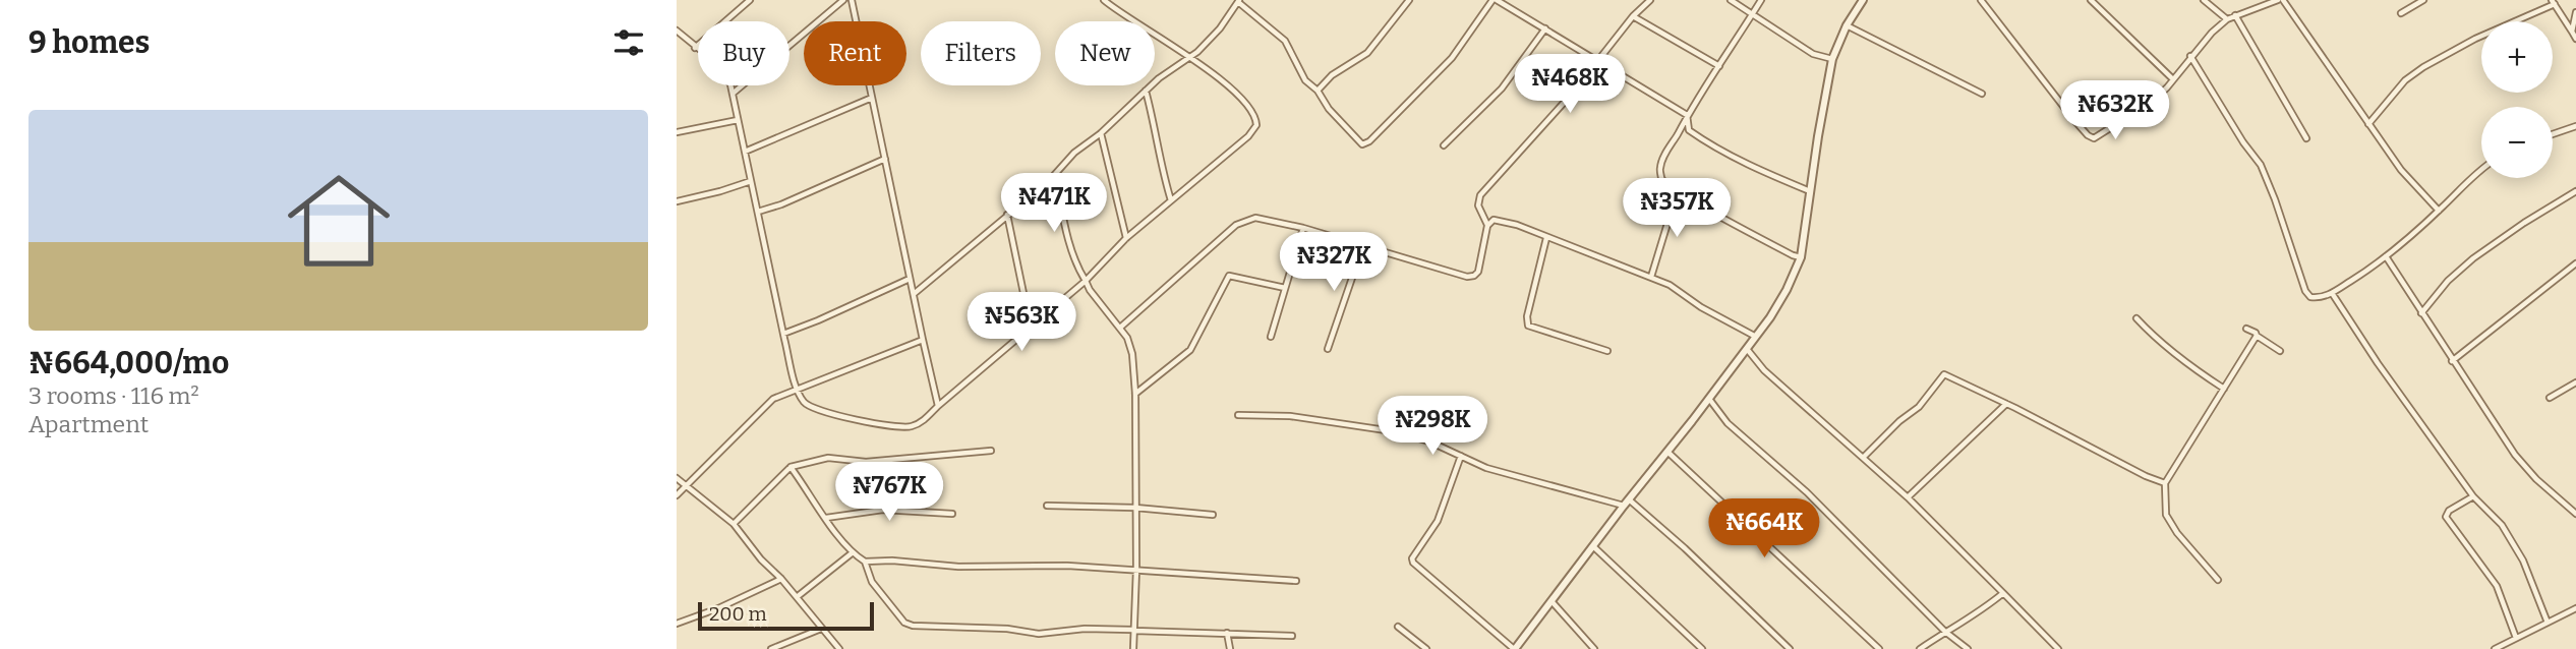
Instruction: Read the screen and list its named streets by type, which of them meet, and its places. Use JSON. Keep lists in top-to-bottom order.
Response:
{
  "scale_bar": "200 m",
  "page": {
    "heading": "9 homes",
    "map_buttons": ["+", "−"],
    "chip": [
      "Buy",
      "Rent",
      "Filters",
      "New"
    ],
    "price": [
      "₦468K",
      "₦632K",
      "₦471K",
      "₦357K",
      "₦327K",
      "₦563K",
      "₦298K",
      "₦767K",
      "₦664K"
    ],
    "list": [
      {
        "name": "₦664,000/mo",
        "note": "3 rooms · 116 m² · Apartment"
      }
    ],
    "scale": "200 m"
  }
}
